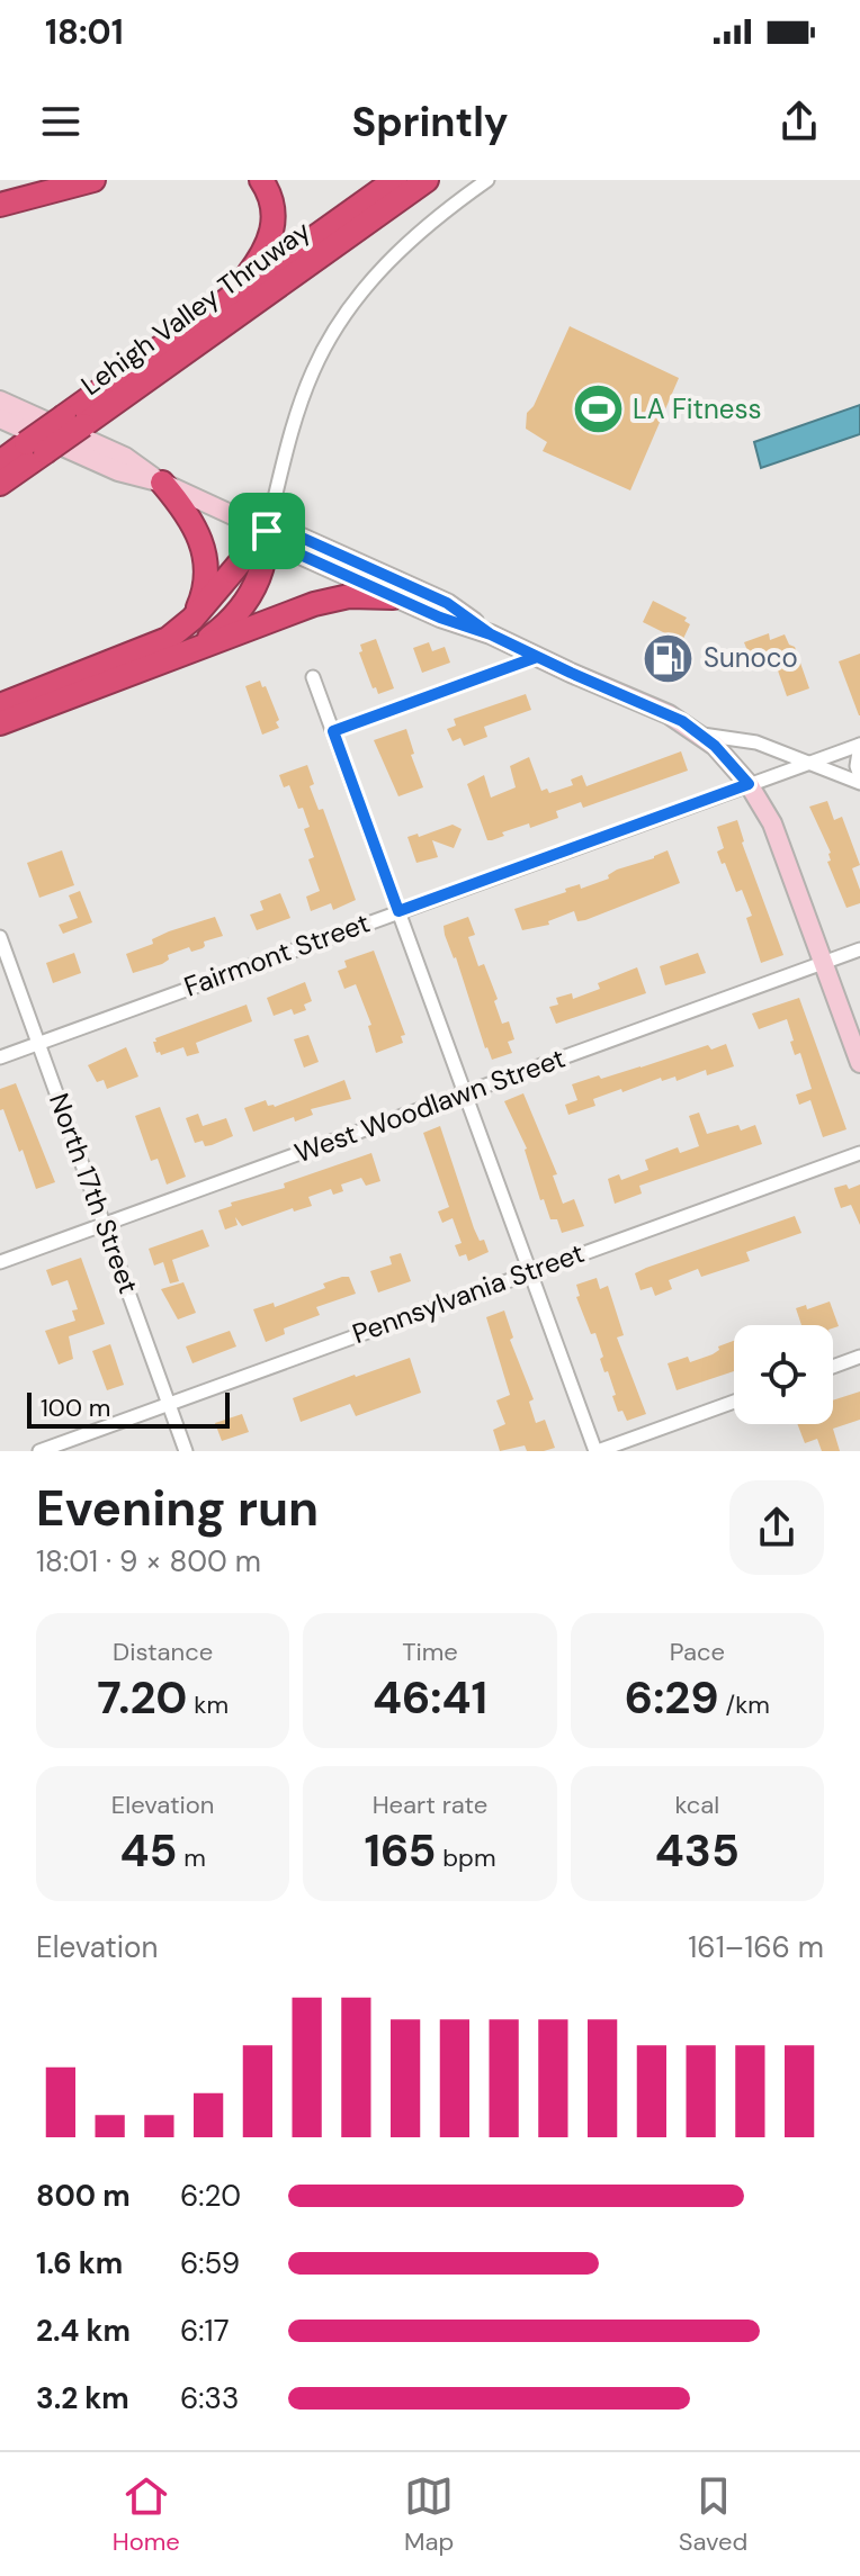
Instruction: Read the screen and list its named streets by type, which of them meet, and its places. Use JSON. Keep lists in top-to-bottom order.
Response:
{
  "streets": {
    "highway": ["Lehigh Valley Thruway"],
    "street": [
      "Fairmont Street",
      "West Woodlawn Street",
      "North 17th Street",
      "Pennsylvania Street"
    ]
  },
  "crossings": [
    ["Fairmont Street", "North 17th Street"],
    ["West Woodlawn Street", "North 17th Street"],
    ["North 17th Street", "Pennsylvania Street"]
  ],
  "places": {
    "sports": ["LA Fitness"],
    "fuel station": ["Sunoco"]
  },
  "scale_bar": "100 m",
  "page": {
    "status": "18:01",
    "header": "Sprintly",
    "scale": "100 m",
    "heading": ["Evening run", "18:01 · 9 × 800 m"],
    "stats": [
      ["Distance", "7.20 km"],
      ["Time", "46:41"],
      ["Pace", "6:29 /km"],
      ["Elevation", "45 m"],
      ["Heart rate", "165 bpm"],
      ["kcal", "435"]
    ],
    "chart": ["Elevation", "161–166 m"],
    "list": [
      {
        "name": "800 m",
        "note": "6:20"
      },
      {
        "name": "1.6 km",
        "note": "6:59"
      },
      {
        "name": "2.4 km",
        "note": "6:17"
      },
      {
        "name": "3.2 km",
        "note": "6:33"
      }
    ],
    "tabs": ["Home", "Map", "Saved"]
  }
}
